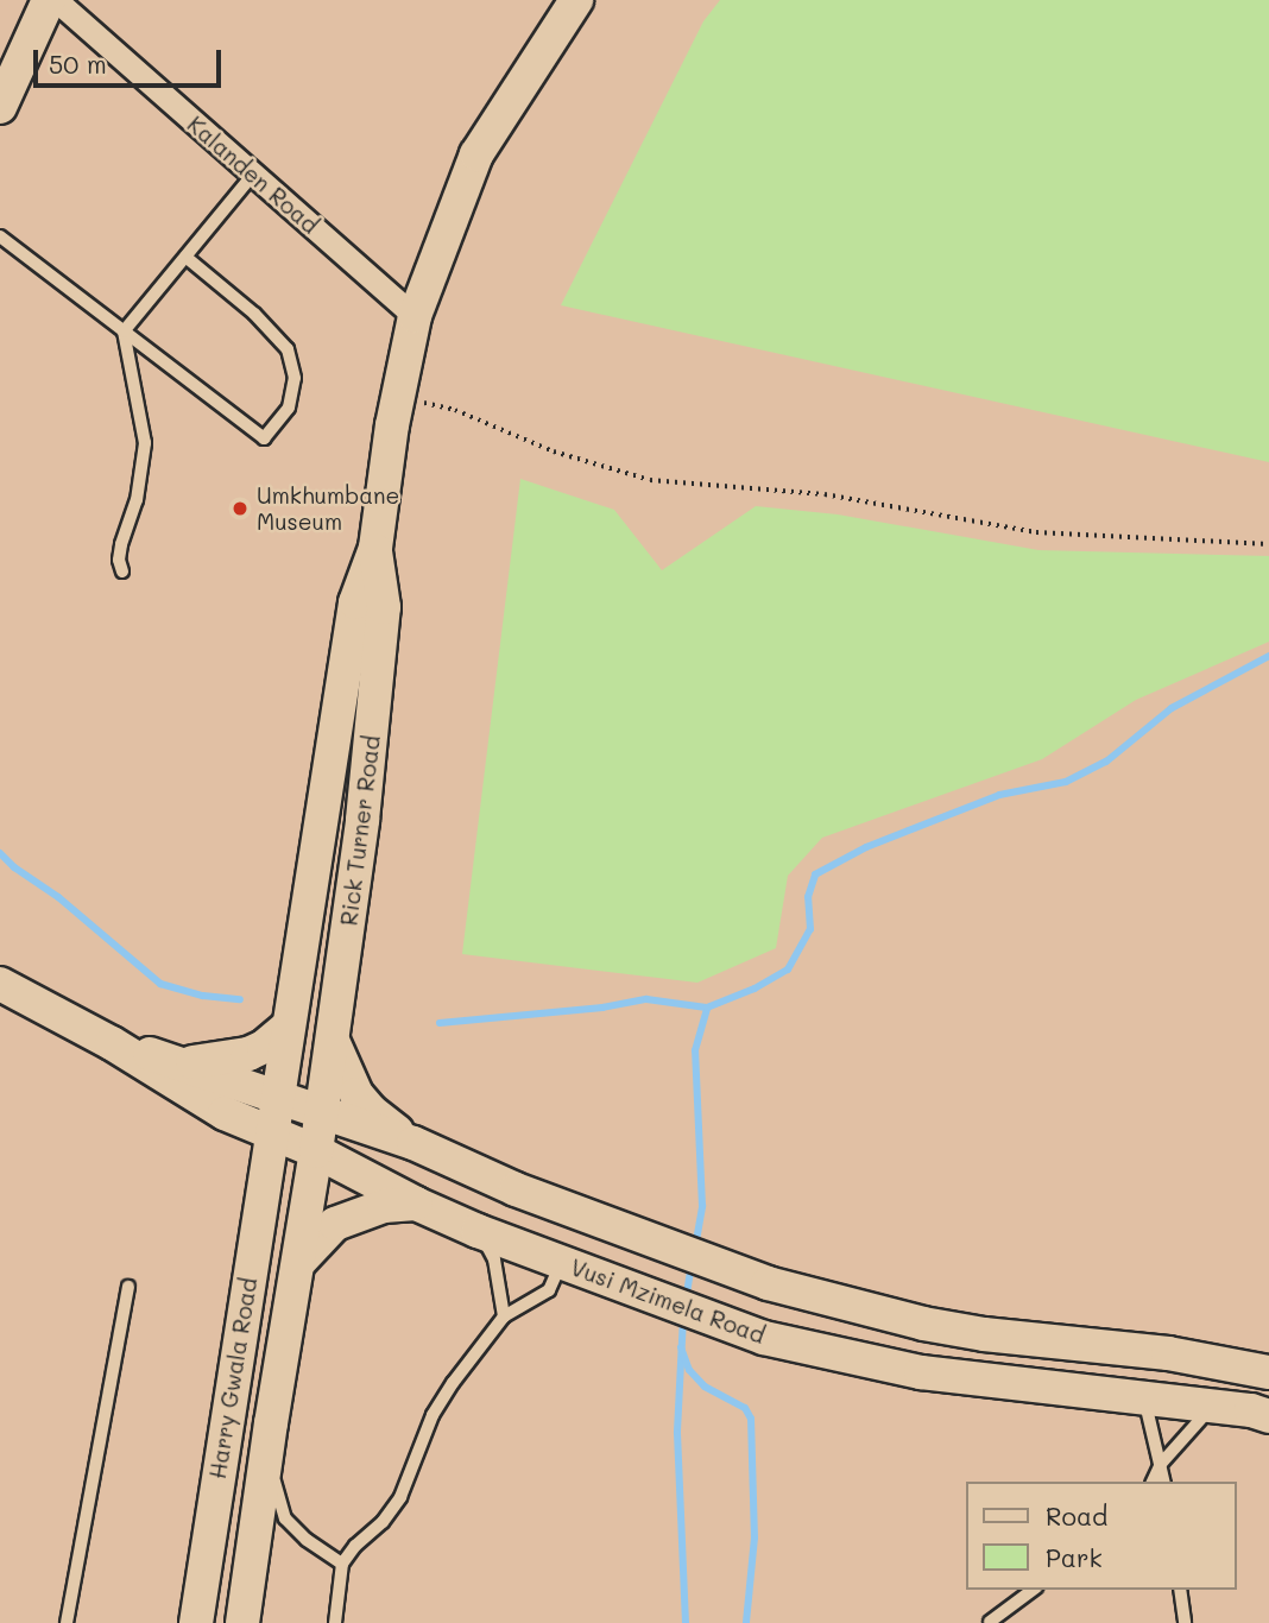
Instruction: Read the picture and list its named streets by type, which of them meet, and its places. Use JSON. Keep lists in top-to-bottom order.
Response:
{
  "streets": {
    "main road": ["Rick Turner Road", "Vusi Mzimela Road", "Harry Gwala Road"],
    "street": ["Kalanden Road"]
  },
  "crossings": [
    ["Kalanden Road", "Rick Turner Road"],
    ["Rick Turner Road", "Vusi Mzimela Road"],
    ["Rick Turner Road", "Harry Gwala Road"],
    ["Vusi Mzimela Road", "Harry Gwala Road"]
  ],
  "places": ["Umkhumbane Museum"],
  "legend": ["Road", "Park"],
  "scale_bar": "50 m"
}
